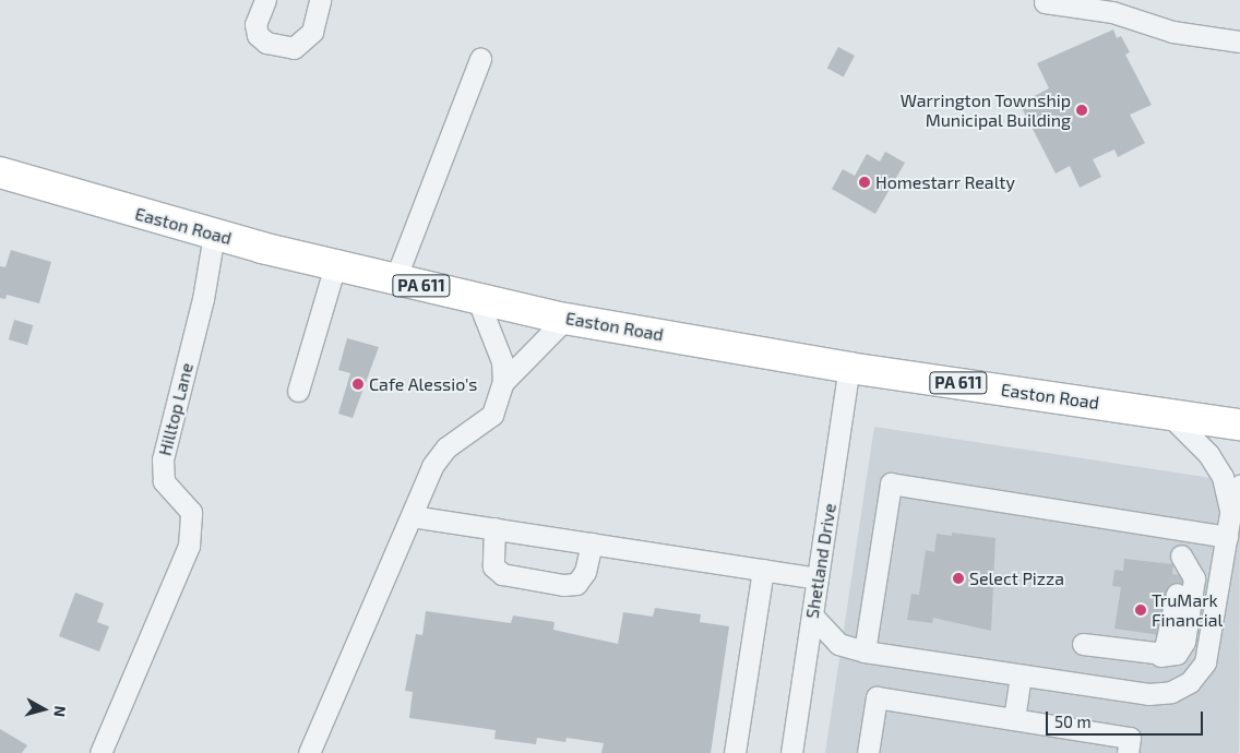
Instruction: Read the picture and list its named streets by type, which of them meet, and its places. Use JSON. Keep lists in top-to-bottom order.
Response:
{
  "streets": {
    "highway": ["Easton Road", "PA 611"],
    "street": ["Hilltop Lane", "Shetland Drive"]
  },
  "crossings": [
    ["Easton Road", "Hilltop Lane"],
    ["Easton Road", "Shetland Drive"]
  ],
  "places": [
    "Warrington Township Municipal Building",
    "Homestarr Realty",
    "Cafe Alessio's",
    "Select Pizza",
    "TruMark Financial"
  ],
  "scale_bar": "50 m",
  "north": "right"
}
